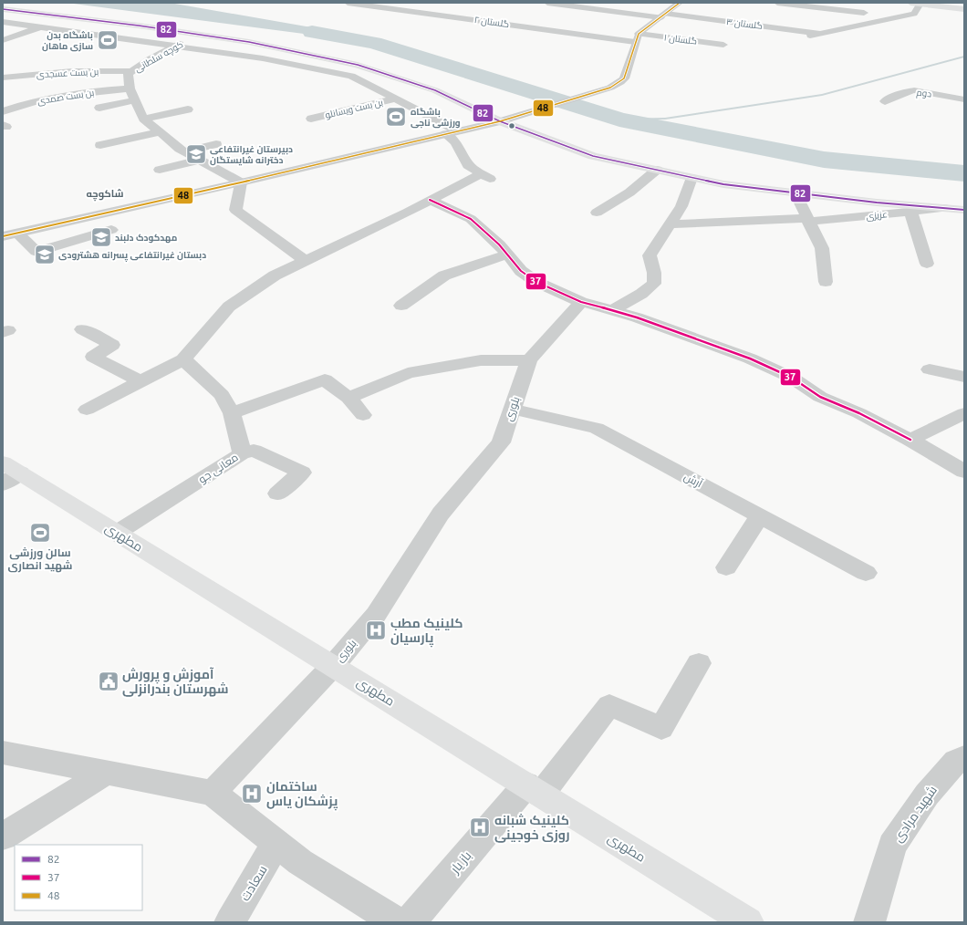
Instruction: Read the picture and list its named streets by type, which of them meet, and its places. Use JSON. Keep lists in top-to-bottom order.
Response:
{
  "streets": {
    "main road": ["مطهری"],
    "street": [
      "گلستان ۲",
      "گلستان ۳",
      "گلستان ۱",
      "کوچه سلطانی",
      "بن بست عسجدی",
      "دوم",
      "بن بست صمدی",
      "بن بست ویسانلو",
      "عزیزی",
      "بلوری",
      "معانی جو",
      "آرش",
      "شهید مرادی",
      "باز یار",
      "سعادت"
    ]
  },
  "crossings": [
    ["گلستان ۲", "گلستان ۱"],
    ["کوچه سلطانی", "بن بست عسجدی"],
    ["کوچه سلطانی", "بن بست صمدی"],
    ["بلوری", "آرش"],
    ["بلوری", "مطهری"],
    ["معانی جو", "مطهری"],
    ["مطهری", "باز یار"]
  ],
  "districts": ["شاکوچه"],
  "places": {
    "sports": ["باشگاه بدن سازی ماهان", "باشگاه ورزشی ناجی", "سالن ورزشی شهید انصاری"],
    "school or university": ["دبیرستان غیرانتفاعی دخترانه شایستگان", "مهدکودک دلبند", "دبستان غیرانتفاعی پسرانه هشترودی"],
    "hospital": ["کلینیک مطب پارسیان", "ساختمان پزشکان یاس", "کلینیک شبانه روزی خوجینی"],
    "public building": ["آموزش و پرورش شهرستان بندرانزلی"]
  },
  "lines": ["transit line 48", "transit line 82", "transit line 37"],
  "legend": ["82", "37", "48"]
}
